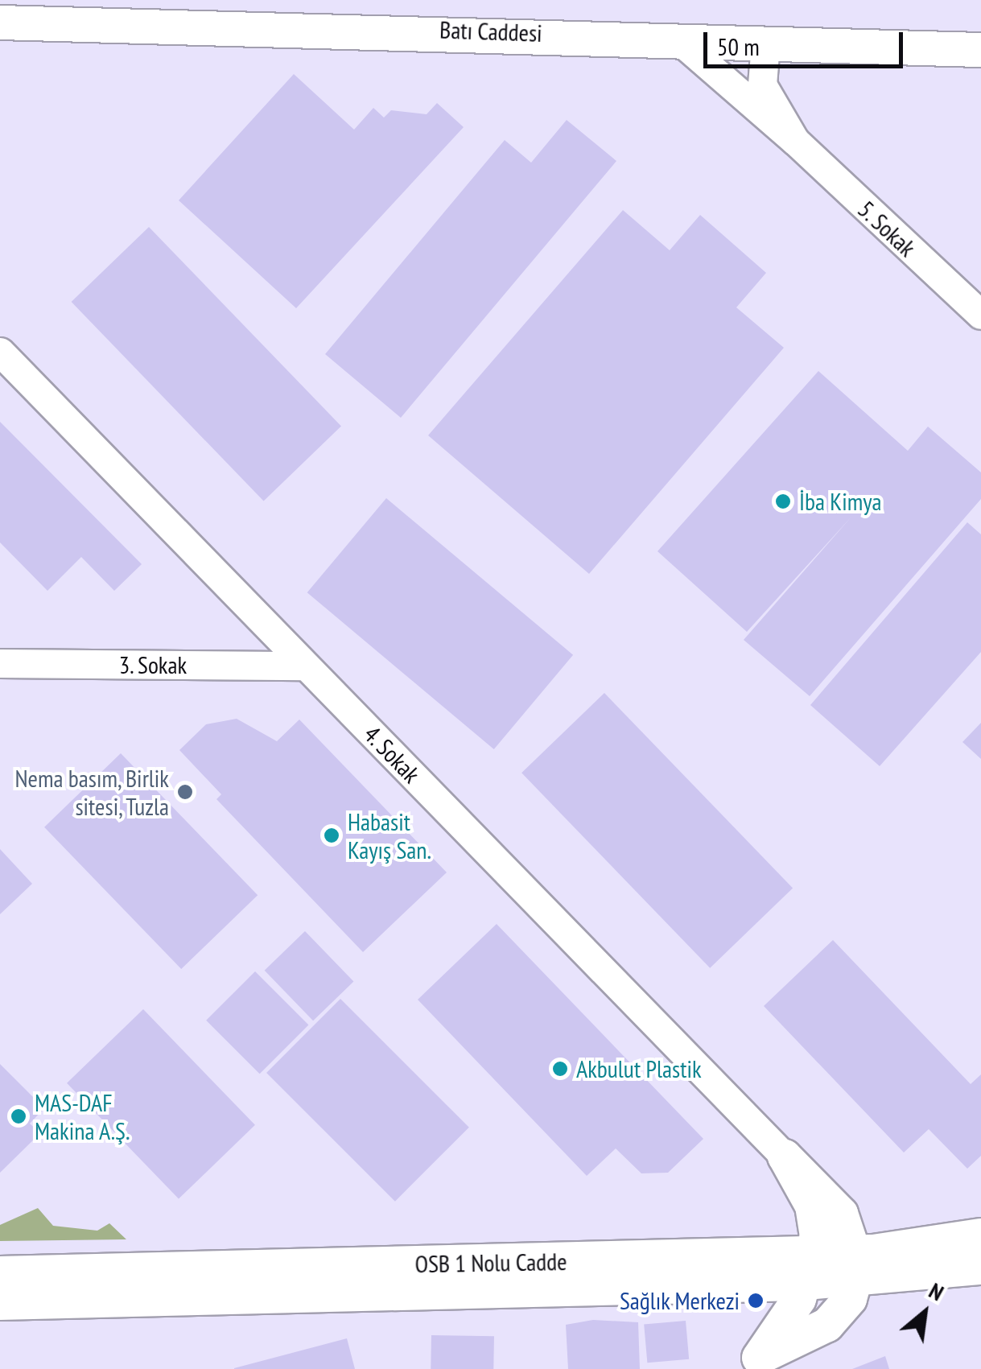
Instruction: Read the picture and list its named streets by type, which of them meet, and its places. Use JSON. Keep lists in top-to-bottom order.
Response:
{
  "streets": {
    "street": [
      "Batı Caddesi",
      "5. Sokak",
      "3. Sokak",
      "4. Sokak",
      "OSB 1 Nolu Cadde"
    ]
  },
  "crossings": [
    ["Batı Caddesi", "5. Sokak"],
    ["3. Sokak", "4. Sokak"]
  ],
  "places": [
    "İba Kimya",
    "Nema basım, Birlik sitesi, Tuzla",
    "Habasit Kayış San.",
    "Akbulut Plastik",
    "MAS-DAF Makina A.Ş.",
    "Sağlık Merkezi"
  ],
  "scale_bar": "50 m",
  "north": "top right"
}
